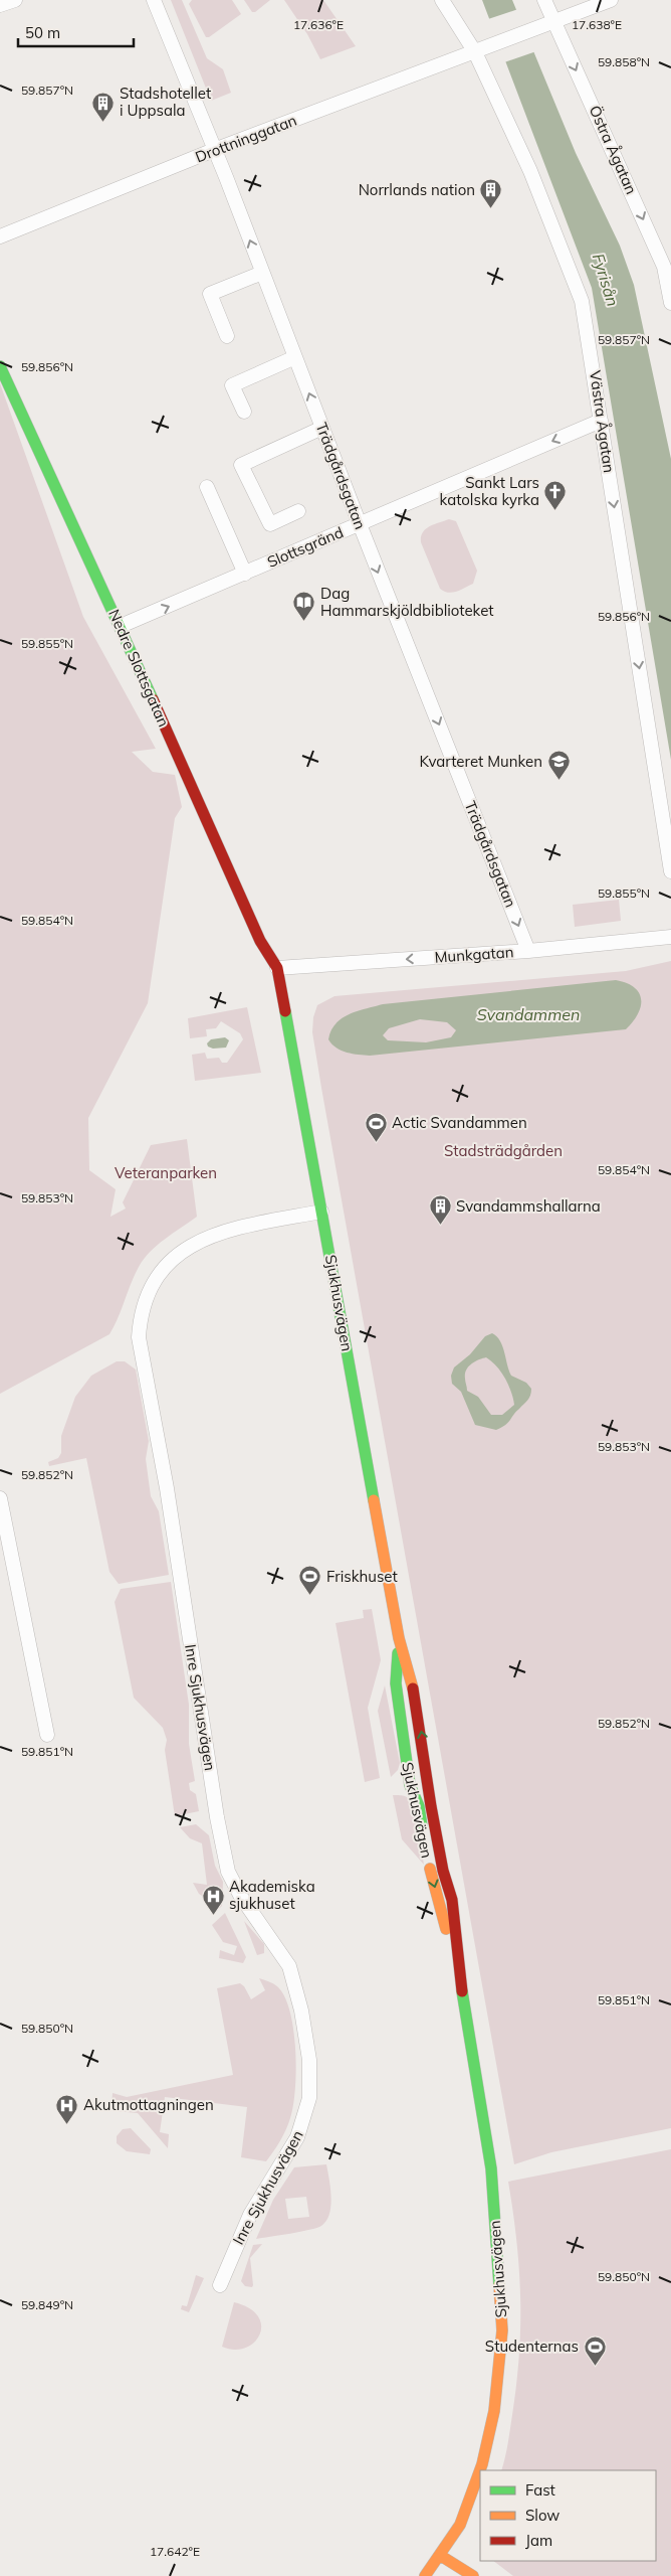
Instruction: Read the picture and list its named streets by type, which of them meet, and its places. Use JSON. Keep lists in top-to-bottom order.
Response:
{
  "streets": {
    "street": [
      "Drottninggatan",
      "Östra Ågatan",
      "Västra Ågatan",
      "Trädgårdsgatan",
      "Slottsgränd",
      "Nedre Slottsgatan",
      "Munkgatan",
      "Sjukhusvägen",
      "Inre Sjukhusvägen"
    ]
  },
  "crossings": [
    ["Drottninggatan", "Östra Ågatan"],
    ["Drottninggatan", "Västra Ågatan"],
    ["Drottninggatan", "Trädgårdsgatan"],
    ["Västra Ågatan", "Slottsgränd"],
    ["Trädgårdsgatan", "Slottsgränd"],
    ["Trädgårdsgatan", "Munkgatan"],
    ["Slottsgränd", "Nedre Slottsgatan"],
    ["Nedre Slottsgatan", "Munkgatan"],
    ["Nedre Slottsgatan", "Sjukhusvägen"],
    ["Munkgatan", "Sjukhusvägen"],
    ["Sjukhusvägen", "Inre Sjukhusvägen"]
  ],
  "one_way": ["Östra Ågatan", "Västra Ågatan", "Munkgatan"],
  "water": ["Fyrisån", "Svandammen"],
  "parks": ["Stadsträdgården", "Veteranparken"],
  "places": {
    "building": ["Stadshotellet i Uppsala", "Norrlands nation", "Svandammshallarna"],
    "church": ["Sankt Lars katolska kyrka"],
    "library": ["Dag Hammarskjöldbiblioteket"],
    "school or university": ["Kvarteret Munken"],
    "sports": ["Actic Svandammen", "Friskhuset", "Studenternas"],
    "hospital": ["Akademiska sjukhuset", "Akutmottagningen"]
  },
  "legend": ["Fast", "Slow", "Jam"],
  "scale_bar": "50 m",
  "coordinates": [
    "17.636°E",
    "17.638°E",
    "59.858°N",
    "59.857°N",
    "59.856°N",
    "59.855°N",
    "59.854°N",
    "59.853°N",
    "59.852°N",
    "59.851°N",
    "59.850°N",
    "59.849°N",
    "17.642°E"
  ]
}
